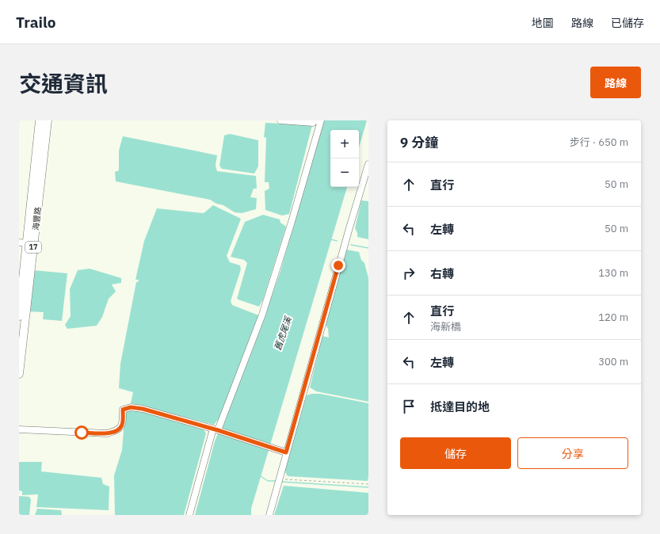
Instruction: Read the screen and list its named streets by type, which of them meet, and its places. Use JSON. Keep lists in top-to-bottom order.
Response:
{
  "streets": {
    "main road": ["海豐路", "17"]
  },
  "water": ["舊虎尾溪"],
  "page": {
    "header": "Trailo",
    "nav": ["地圖", "路線", "已儲存"],
    "title": "交通資訊",
    "buttons": [
      "路線",
      ["儲存", "分享"]
    ],
    "heading": ["9 分鐘", "步行 · 650 m"],
    "map_buttons": ["+", "−"],
    "list": [
      ["直行", "50 m"],
      ["左轉", "50 m"],
      ["右轉", "130 m"],
      ["直行", "海新橋", "120 m"],
      ["左轉", "300 m"],
      "抵達目的地"
    ]
  }
}
